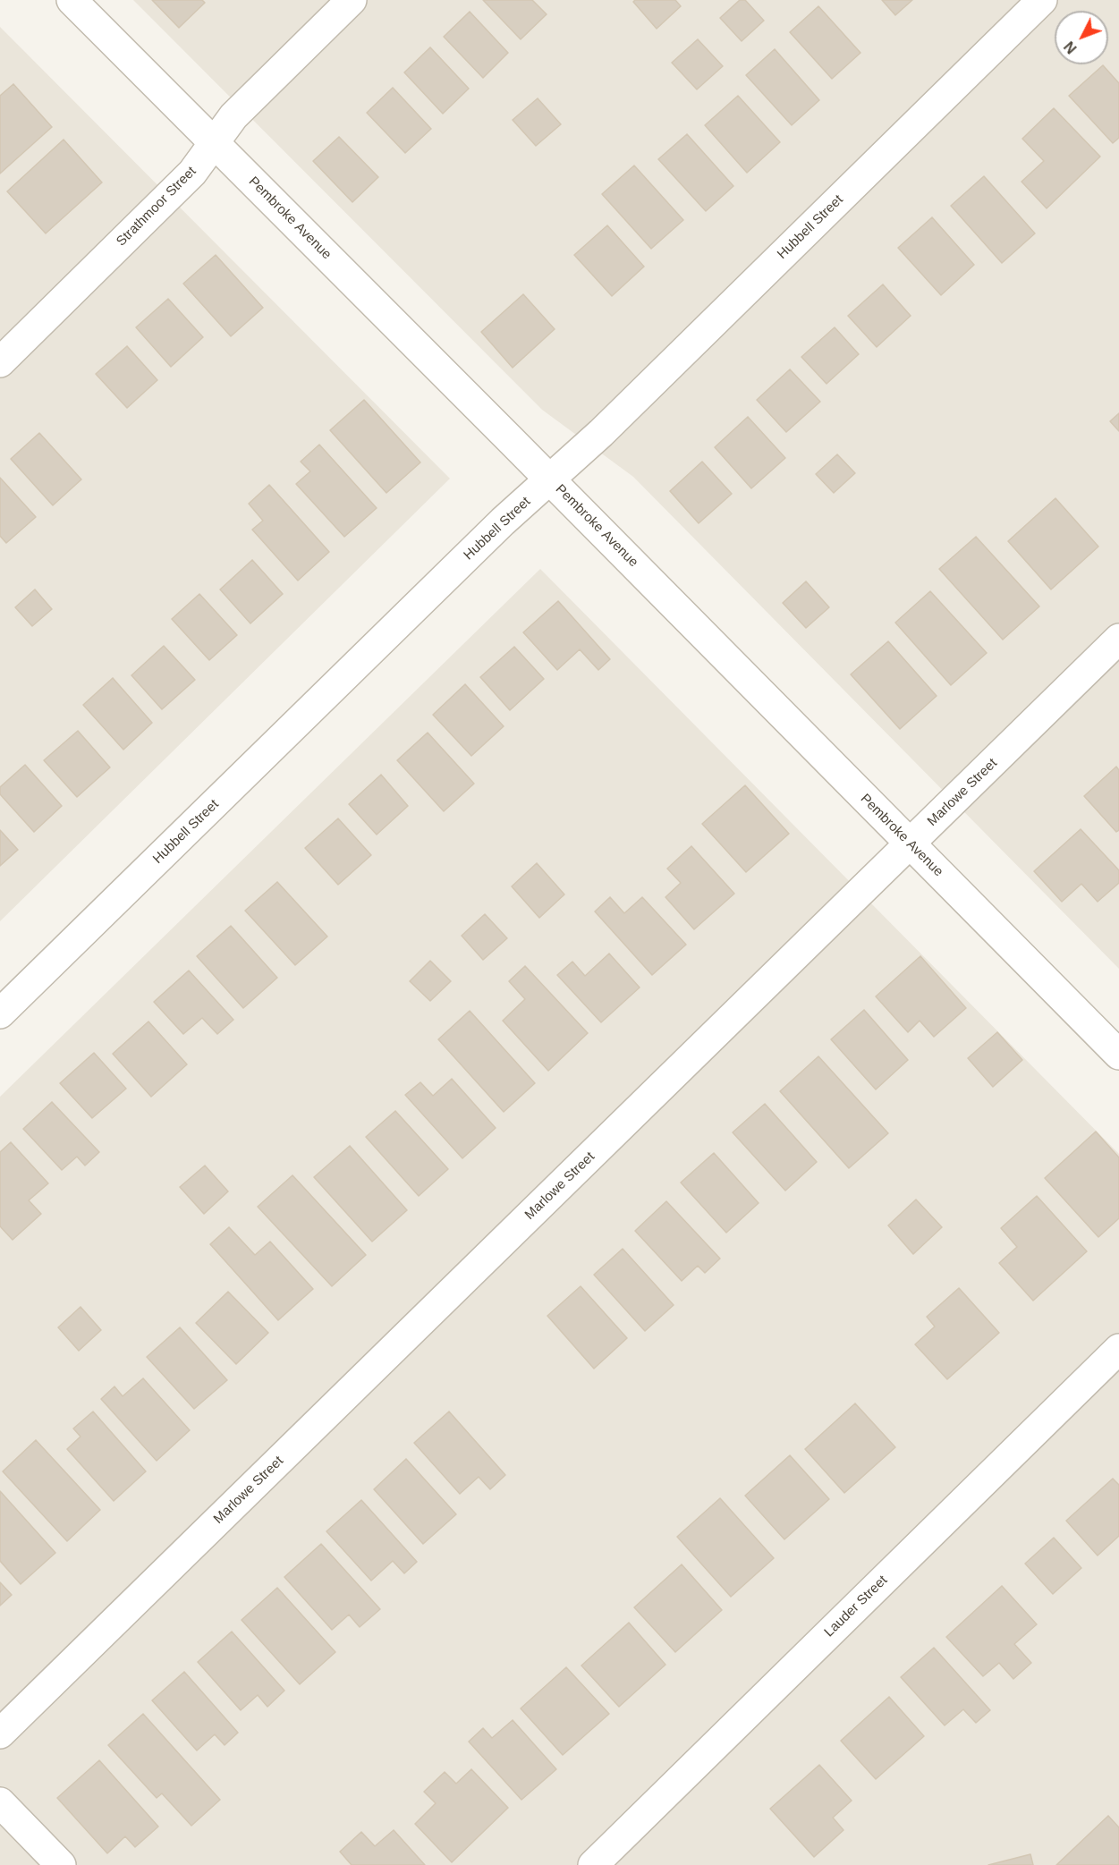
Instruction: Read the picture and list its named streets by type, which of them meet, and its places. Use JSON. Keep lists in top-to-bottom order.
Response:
{
  "streets": {
    "street": [
      "Strathmoor Street",
      "Pembroke Avenue",
      "Hubbell Street",
      "Marlowe Street",
      "Lauder Street"
    ]
  },
  "crossings": [
    ["Strathmoor Street", "Pembroke Avenue"],
    ["Pembroke Avenue", "Hubbell Street"],
    ["Pembroke Avenue", "Marlowe Street"]
  ],
  "north": "bottom left"
}
